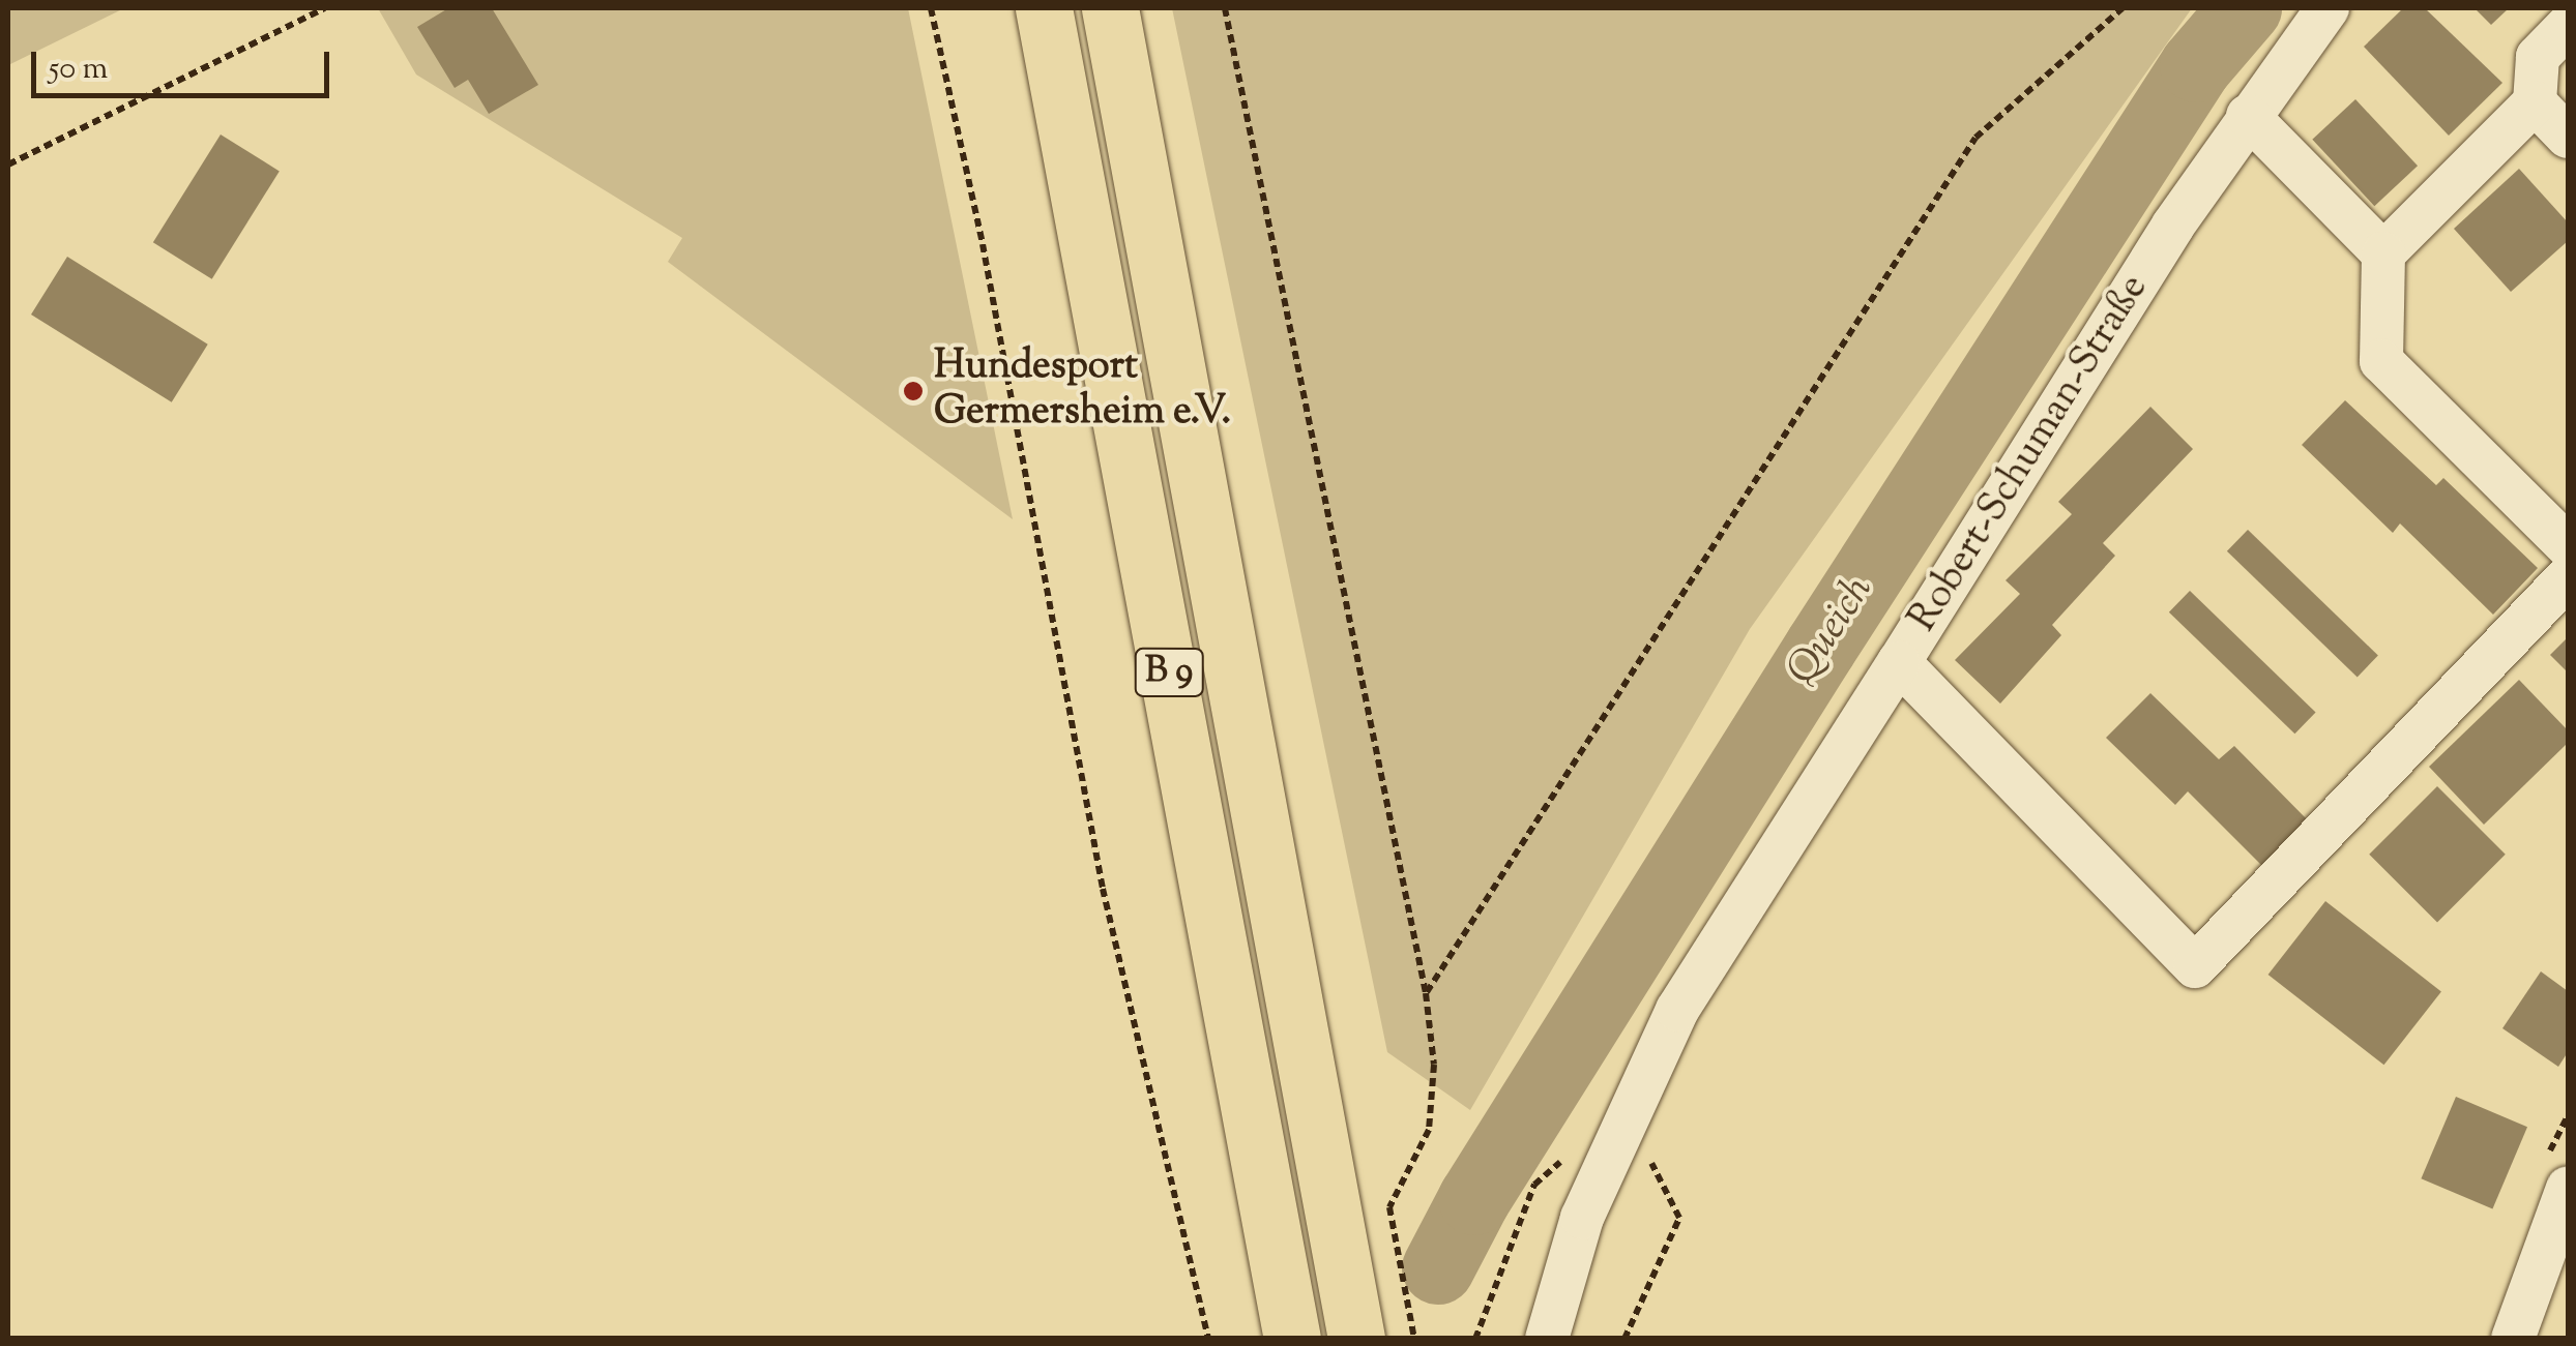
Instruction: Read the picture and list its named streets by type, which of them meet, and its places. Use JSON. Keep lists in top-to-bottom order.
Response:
{
  "streets": {
    "highway": ["B 9"],
    "street": ["Robert-Schuman-Straße"]
  },
  "water": ["Queich"],
  "places": ["Hundesport Germersheim e.V."],
  "scale_bar": "50 m"
}
